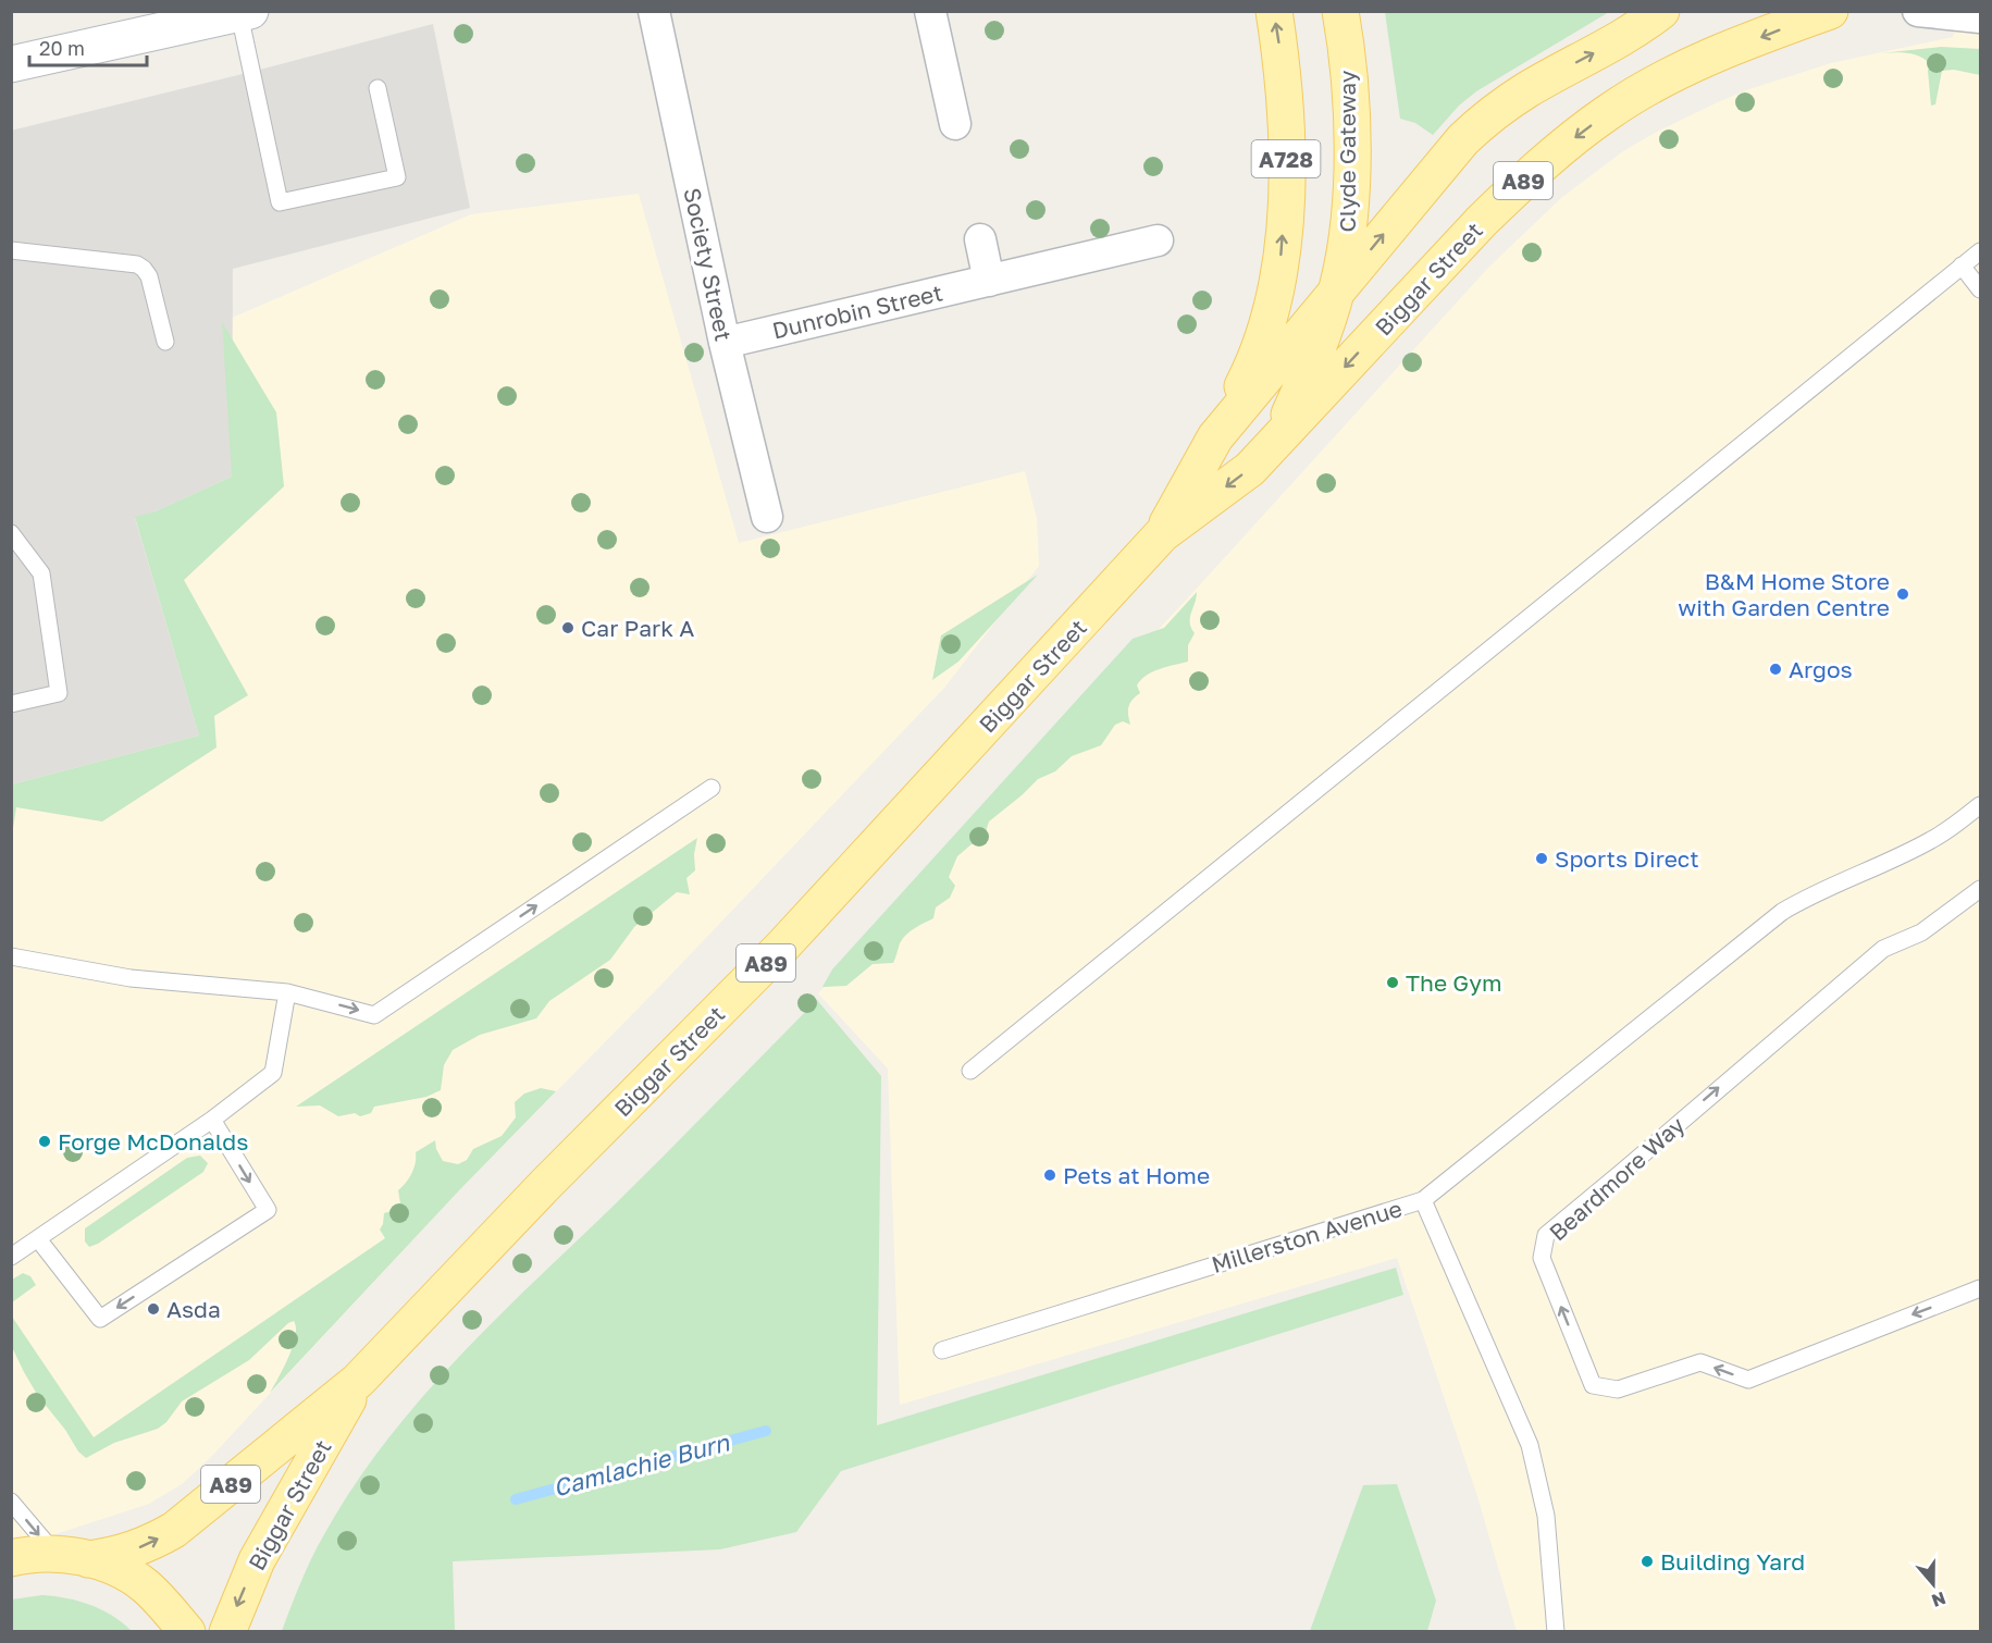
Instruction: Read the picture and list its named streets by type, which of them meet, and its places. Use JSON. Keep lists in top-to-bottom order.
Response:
{
  "streets": {
    "main road": [
      "Clyde Gateway",
      "A728",
      "A89",
      "Biggar Street"
    ],
    "street": ["Society Street", "Dunrobin Street"],
    "lane": ["Beardmore Way", "Millerston Avenue"]
  },
  "crossings": [
    ["Clyde Gateway", "Biggar Street"],
    ["A728", "Biggar Street"],
    ["Society Street", "Dunrobin Street"]
  ],
  "water": ["Camlachie Burn"],
  "places": [
    "B&M Home Store with Garden Centre",
    "Car Park A",
    "Argos",
    "Sports Direct",
    "The Gym",
    "Forge McDonalds",
    "Pets at Home",
    "Asda",
    "Building Yard"
  ],
  "scale_bar": "20 m",
  "north": "bottom"
}
